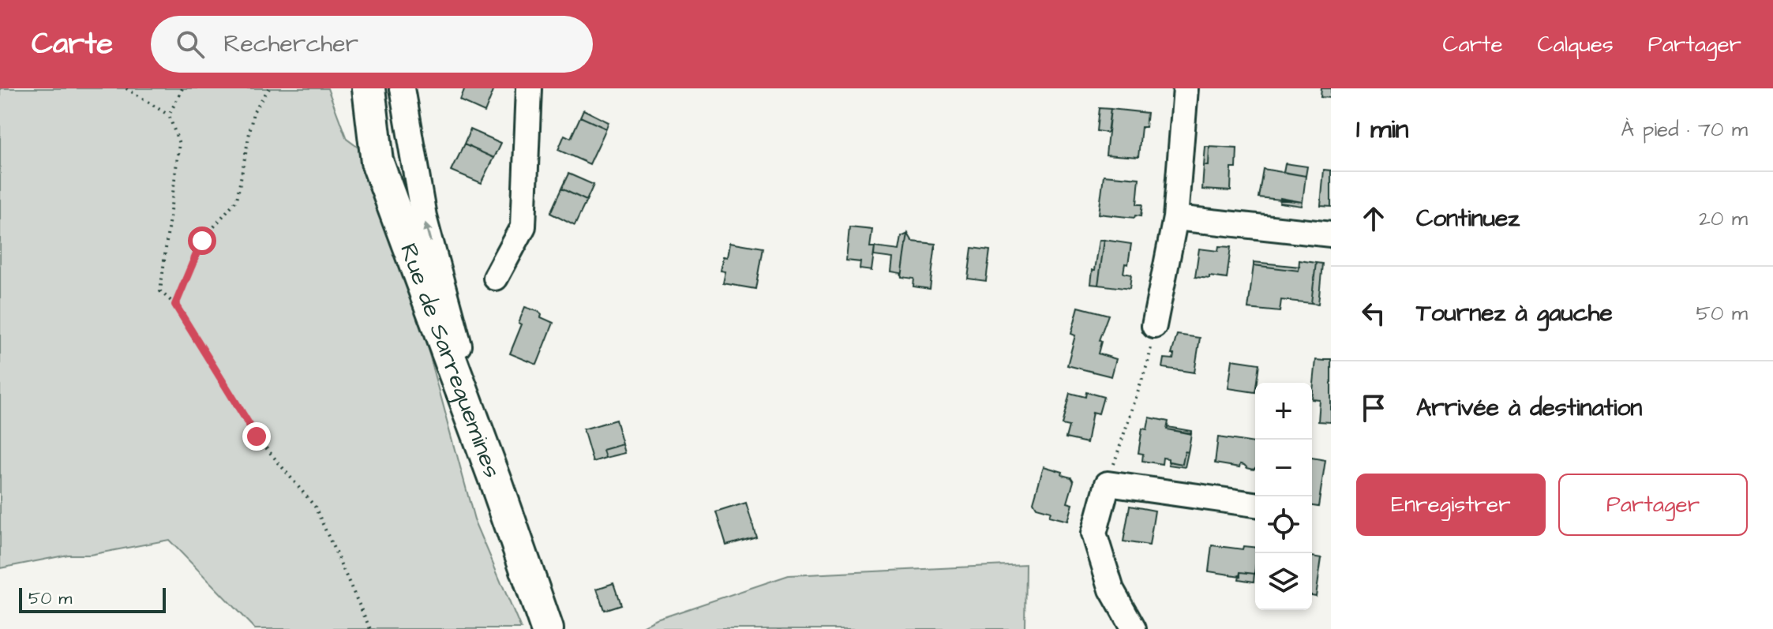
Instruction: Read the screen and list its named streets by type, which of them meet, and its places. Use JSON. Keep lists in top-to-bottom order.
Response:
{
  "streets": {
    "main road": ["Rue de Sarreguemines"]
  },
  "scale_bar": "50 m",
  "page": {
    "header": "Carte",
    "search": "Rechercher",
    "nav": ["Carte", "Calques", "Partager"],
    "heading": ["1 min", "À pied · 70 m"],
    "list": [
      ["Continuez", "20 m"],
      ["Tournez à gauche", "50 m"],
      "Arrivée à destination"
    ],
    "map_buttons": ["+", "−"],
    "buttons": ["Enregistrer", "Partager"],
    "scale": "50 m"
  }
}
